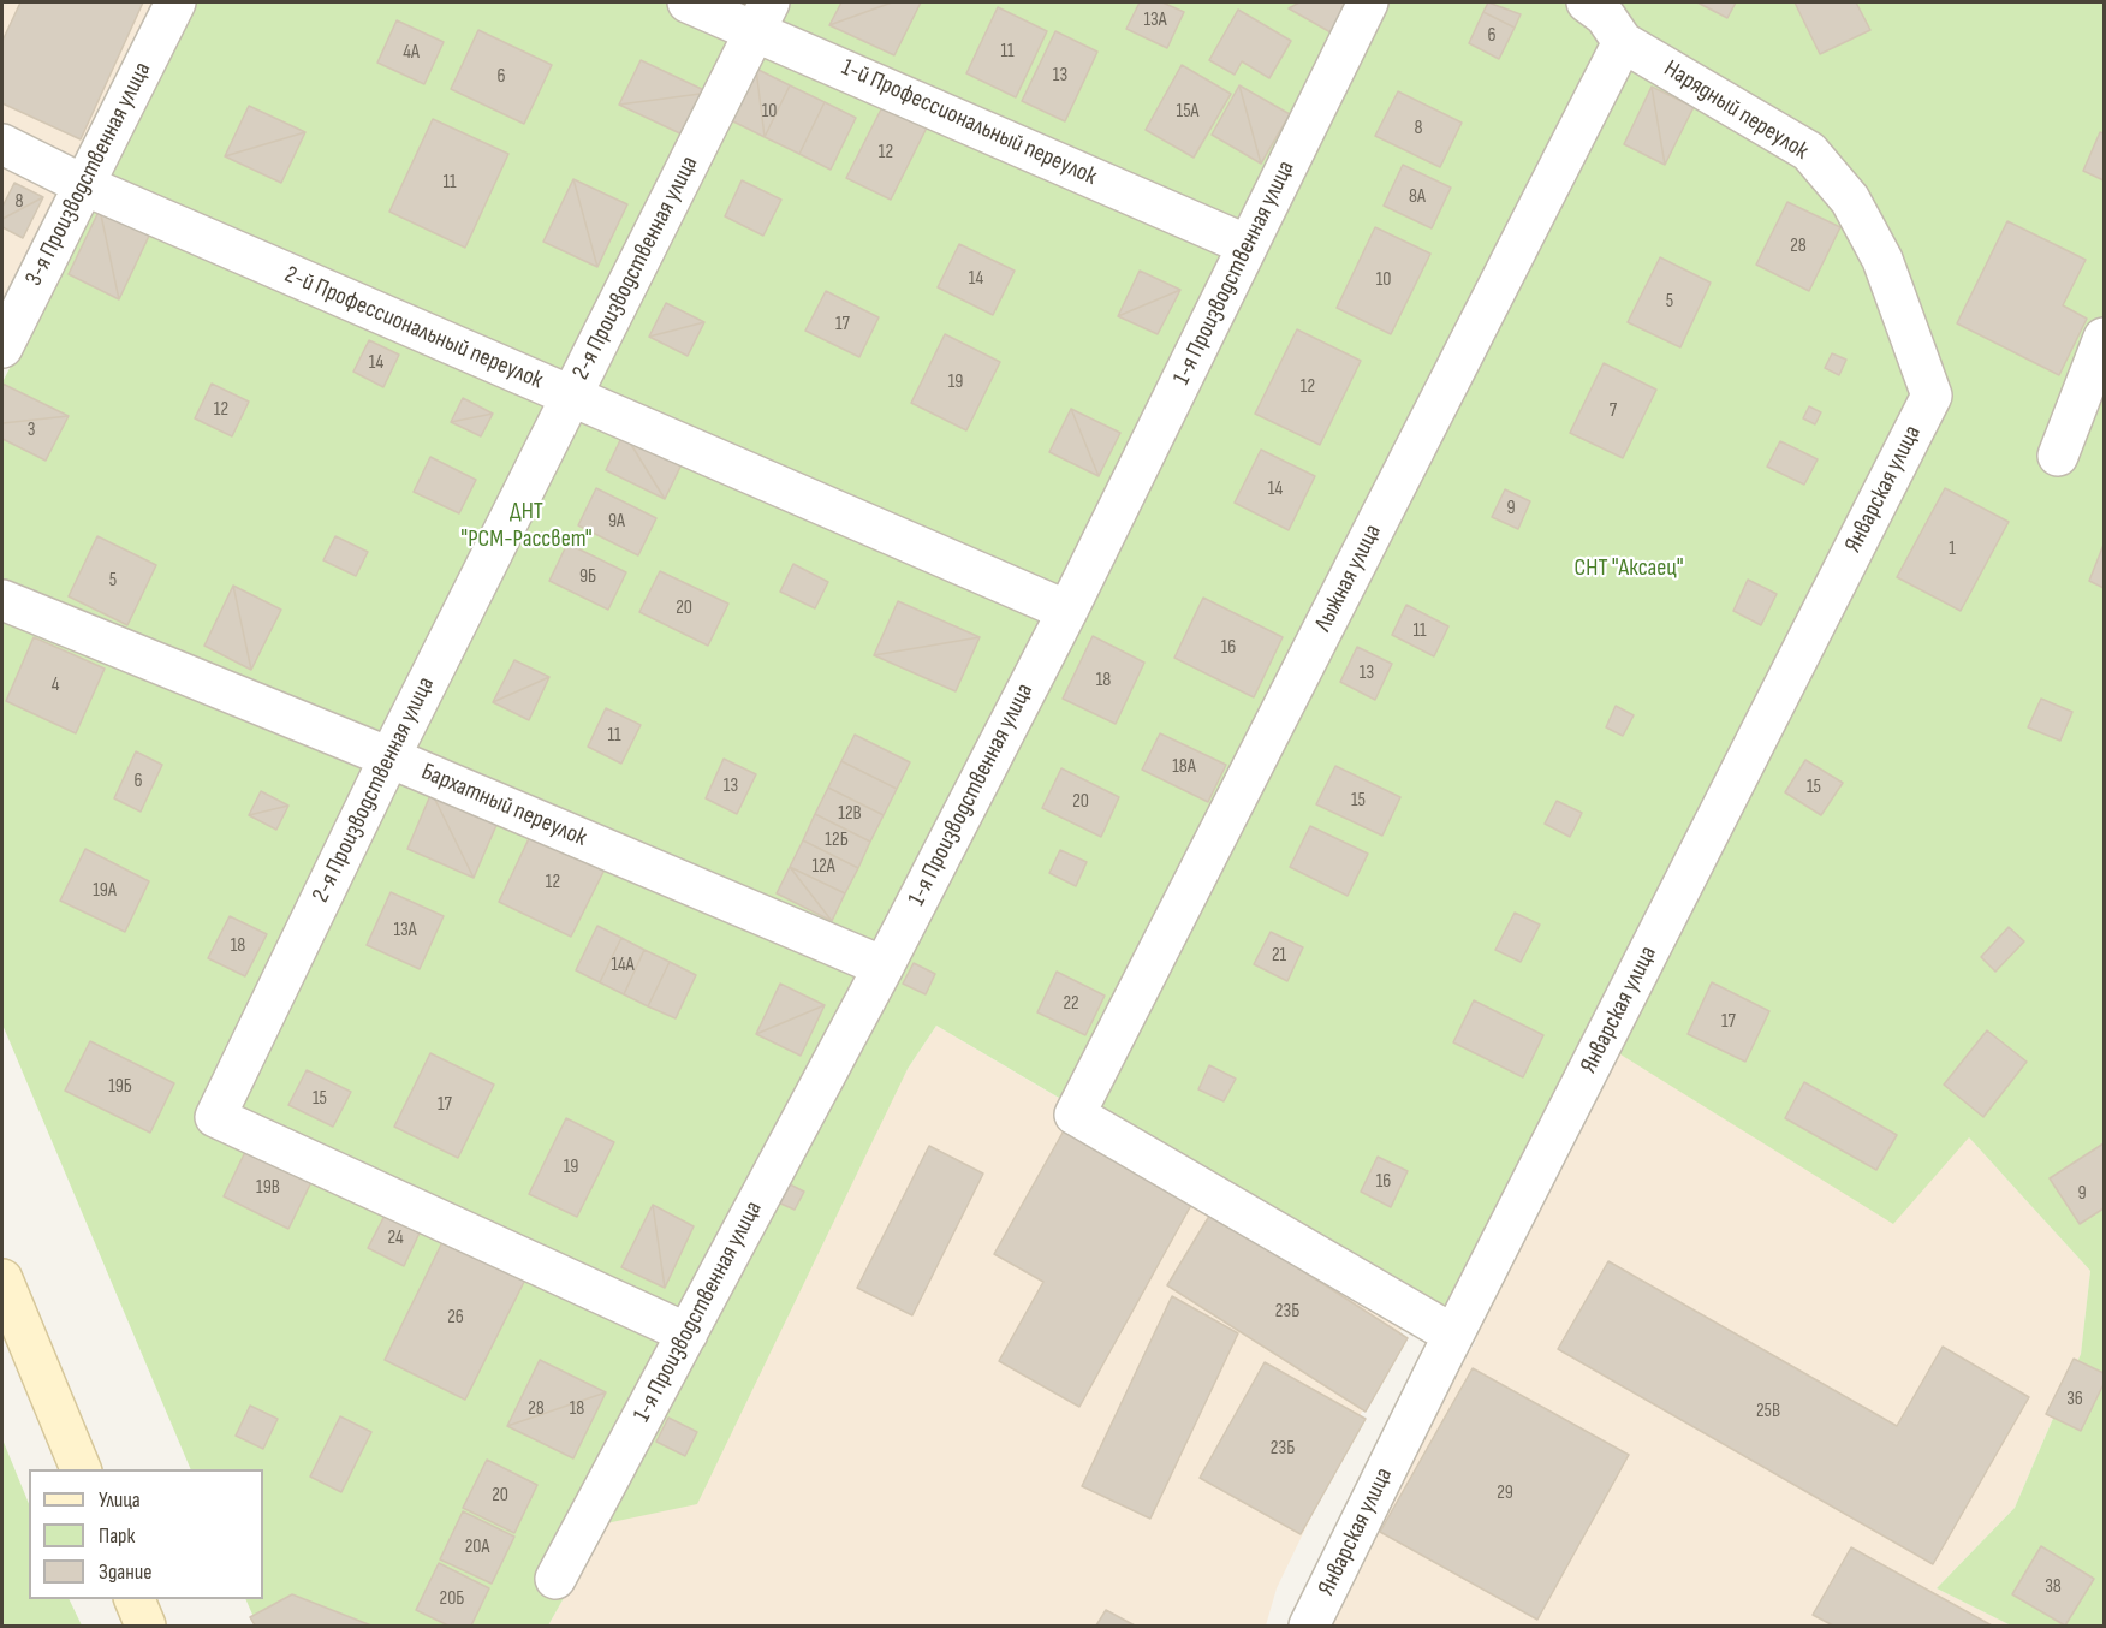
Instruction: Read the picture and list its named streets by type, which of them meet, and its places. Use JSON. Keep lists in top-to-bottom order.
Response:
{
  "streets": {
    "street": [
      "Нарядный переулок",
      "1-й Профессиональный переулок",
      "3-я Производственная улица",
      "2-я Производственная улица",
      "1-я Производственная улица",
      "2-й Профессиональный переулок",
      "Январская улица",
      "Лыжная улица",
      "Бархатный переулок"
    ]
  },
  "crossings": [
    ["Нарядный переулок", "Январская улица"],
    ["Нарядный переулок", "Лыжная улица"],
    ["1-й Профессиональный переулок", "2-я Производственная улица"],
    ["1-й Профессиональный переулок", "1-я Производственная улица"],
    ["3-я Производственная улица", "2-й Профессиональный переулок"],
    ["2-я Производственная улица", "1-я Производственная улица"],
    ["2-я Производственная улица", "2-й Профессиональный переулок"],
    ["2-я Производственная улица", "Бархатный переулок"],
    ["1-я Производственная улица", "2-й Профессиональный переулок"],
    ["1-я Производственная улица", "Бархатный переулок"],
    ["Январская улица", "Лыжная улица"]
  ],
  "parks": ["ДНТ \"РСМ-Рассвет\"", "СНТ \"Аксаец\""],
  "house_numbers": [
    "13А",
    "6",
    "11",
    "4А",
    "13",
    "6",
    "10",
    "15А",
    "8",
    "12",
    "11",
    "8А",
    "8",
    "28",
    "14",
    "10",
    "5",
    "17",
    "14",
    "19",
    "12",
    "12",
    "7",
    "3",
    "14",
    "9",
    "9А",
    "1",
    "9Б",
    "5",
    "20",
    "11",
    "16",
    "13",
    "18",
    "4",
    "11",
    "18А",
    "6",
    "13",
    "15",
    "15",
    "20",
    "12В",
    "12Б",
    "12А",
    "12",
    "19А",
    "13А",
    "18",
    "21",
    "14А",
    "22",
    "17",
    "19Б",
    "15",
    "17",
    "19",
    "16",
    "19В",
    "9",
    "24",
    "23Б",
    "26",
    "36",
    "28",
    "18",
    "25В",
    "23Б",
    "29",
    "20",
    "20А",
    "38",
    "20Б"
  ],
  "legend": ["Улица", "Парк", "Здание"]
}
